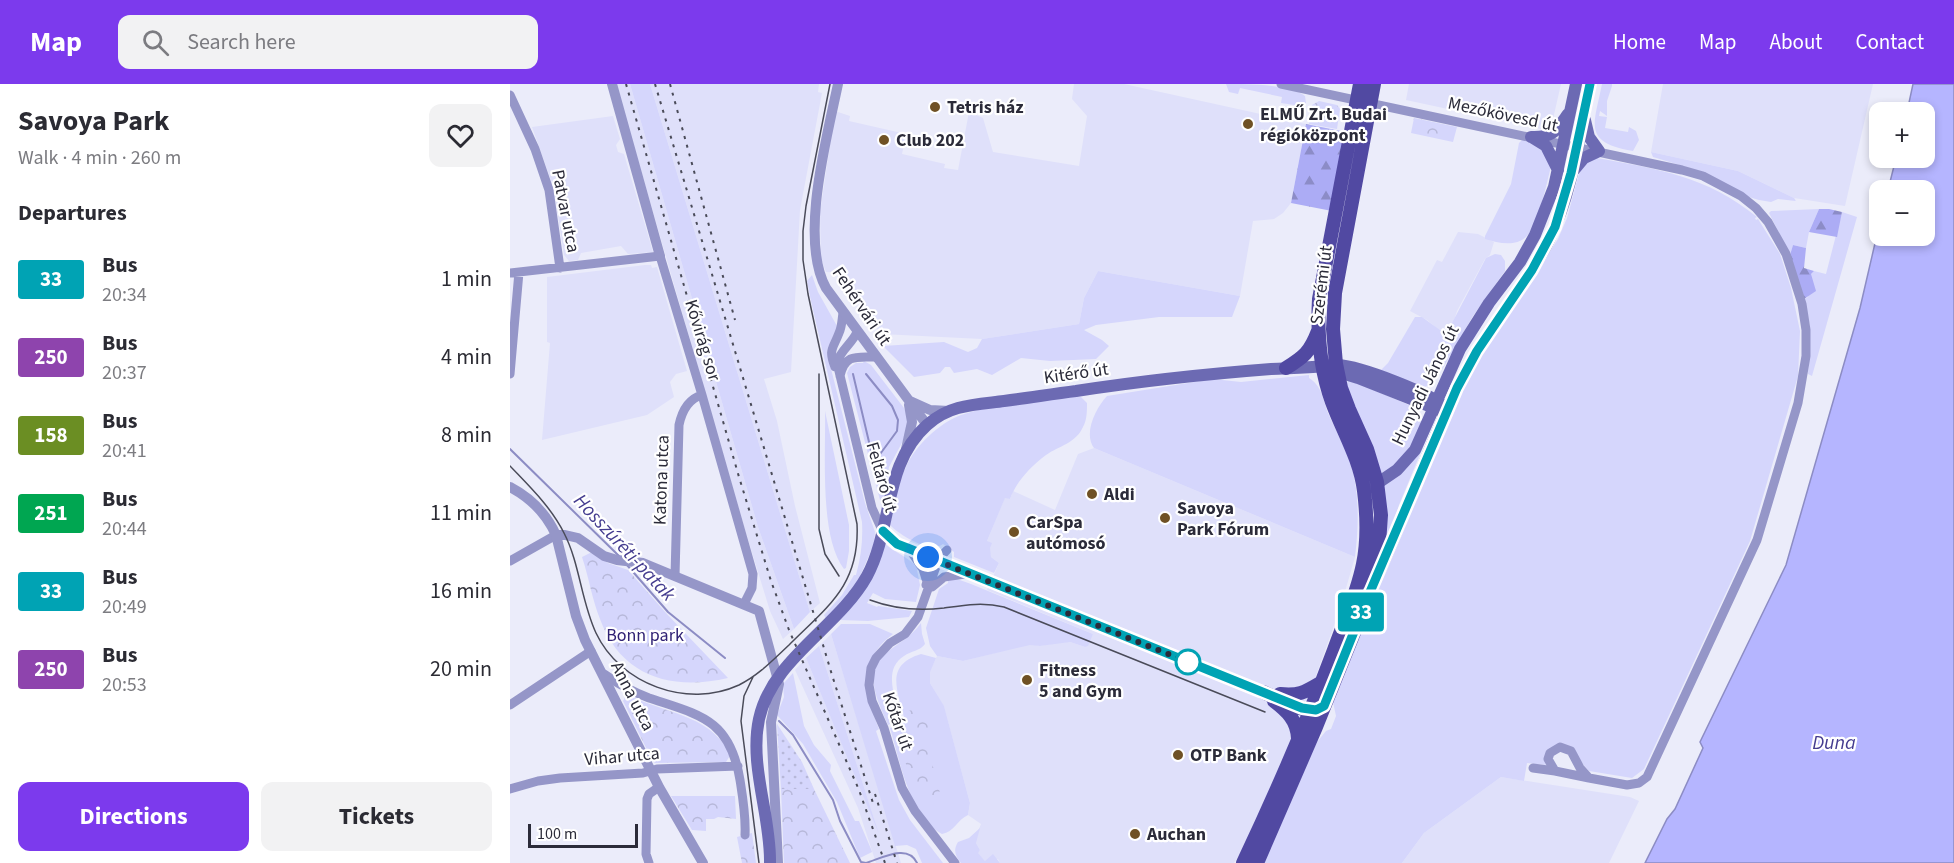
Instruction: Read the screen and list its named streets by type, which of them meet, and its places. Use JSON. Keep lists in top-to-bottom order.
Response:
{
  "streets": {
    "main road": ["Szerémi út", "Kitérő út", "Hunyadi János út"],
    "street": [
      "Mezőkövesd út",
      "Patvar utca",
      "Fehérvári út",
      "Kővirág sor",
      "Feltáró út",
      "Katona utca",
      "Anna utca",
      "Kőtár út",
      "Vihar utca"
    ]
  },
  "crossings": [
    ["Mezőkövesd út", "Szerémi út"],
    ["Mezőkövesd út", "Hunyadi János út"],
    ["Szerémi út", "Kitérő út"],
    ["Szerémi út", "Hunyadi János út"],
    ["Fehérvári út", "Kitérő út"],
    ["Fehérvári út", "Feltáró út"],
    ["Kővirág sor", "Katona utca"],
    ["Kitérő út", "Hunyadi János út"],
    ["Feltáró út", "Kőtár út"],
    ["Anna utca", "Vihar utca"]
  ],
  "water": ["Hosszúréti-patak", "Duna"],
  "parks": ["Bonn park"],
  "places": [
    "Tetris ház",
    "ELMŰ Zrt. Budai régióközpont",
    "Club 202",
    "Aldi",
    "Savoya Park Fórum",
    "CarSpa autómosó",
    "Fitness 5 and Gym",
    "OTP Bank",
    "Auchan"
  ],
  "lines": ["bus line 33"],
  "scale_bar": "100 m",
  "page": {
    "header": "Map",
    "search": "Search here",
    "nav": [
      "Home",
      "Map",
      "About",
      "Contact"
    ],
    "heading": [
      ["Savoya Park", "Walk · 4 min · 260 m"],
      "Departures"
    ],
    "on_map": "33",
    "map_buttons": ["+", "−"],
    "list": [
      {
        "mark": "33",
        "name": "Bus",
        "note": "20:34",
        "value": "1 min"
      },
      {
        "mark": "250",
        "name": "Bus",
        "note": "20:37",
        "value": "4 min"
      },
      {
        "mark": "158",
        "name": "Bus",
        "note": "20:41",
        "value": "8 min"
      },
      {
        "mark": "251",
        "name": "Bus",
        "note": "20:44",
        "value": "11 min"
      },
      {
        "mark": "33",
        "name": "Bus",
        "note": "20:49",
        "value": "16 min"
      },
      {
        "mark": "250",
        "name": "Bus",
        "note": "20:53",
        "value": "20 min"
      }
    ],
    "buttons": ["Directions", "Tickets"],
    "scale": "100 m"
  }
}
